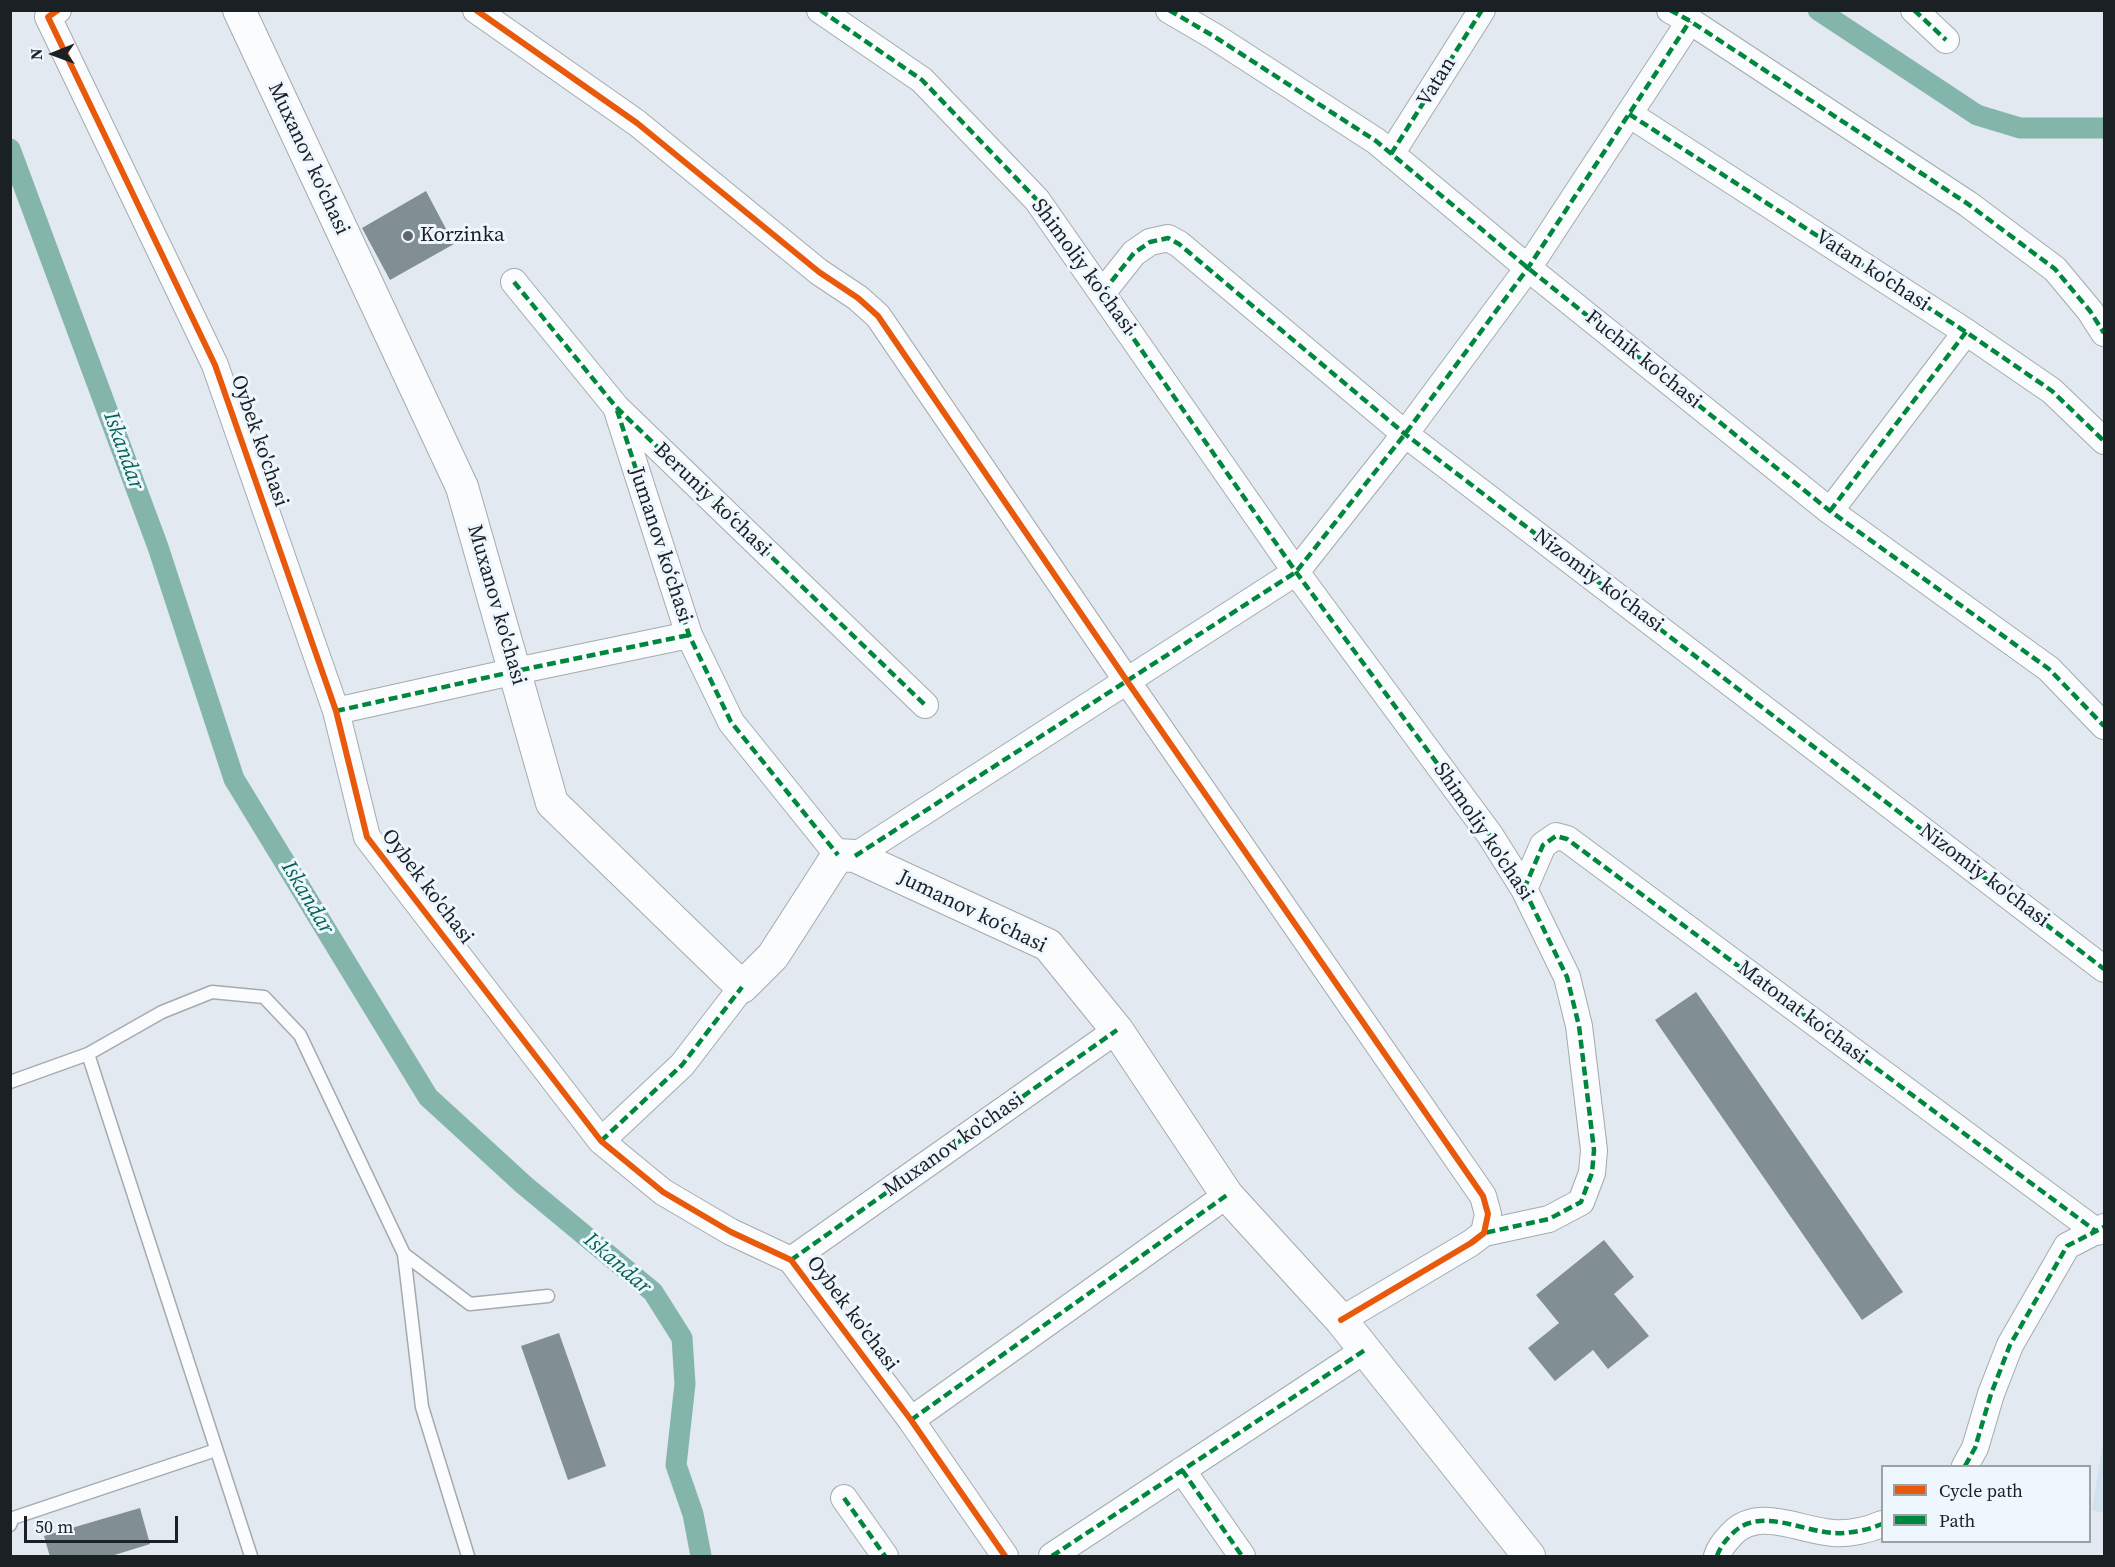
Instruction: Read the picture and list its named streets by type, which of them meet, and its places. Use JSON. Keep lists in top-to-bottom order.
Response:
{
  "streets": {
    "street": [
      "Vatan",
      "Muxanov ko'chasi",
      "Shimoliy ko‘chasi",
      "Vatan ko'chasi",
      "Fuchik ko'chasi",
      "Oybek ko'chasi",
      "Beruniy ko‘chasi",
      "Jumanov ko‘chasi",
      "Nizomiy ko'chasi",
      "Shimoliy ko'chasi",
      "Matonat ko‘chasi"
    ]
  },
  "crossings": [
    ["Vatan", "Fuchik ko'chasi"],
    ["Muxanov ko'chasi", "Oybek ko'chasi"],
    ["Muxanov ko'chasi", "Jumanov ko‘chasi"],
    ["Shimoliy ko‘chasi", "Nizomiy ko'chasi"],
    ["Shimoliy ko‘chasi", "Shimoliy ko'chasi"],
    ["Beruniy ko‘chasi", "Jumanov ko‘chasi"],
    ["Shimoliy ko'chasi", "Matonat ko‘chasi"]
  ],
  "water": ["Iskandar"],
  "places": ["Korzinka"],
  "legend": ["Cycle path", "Path"],
  "scale_bar": "50 m",
  "north": "left"
}
